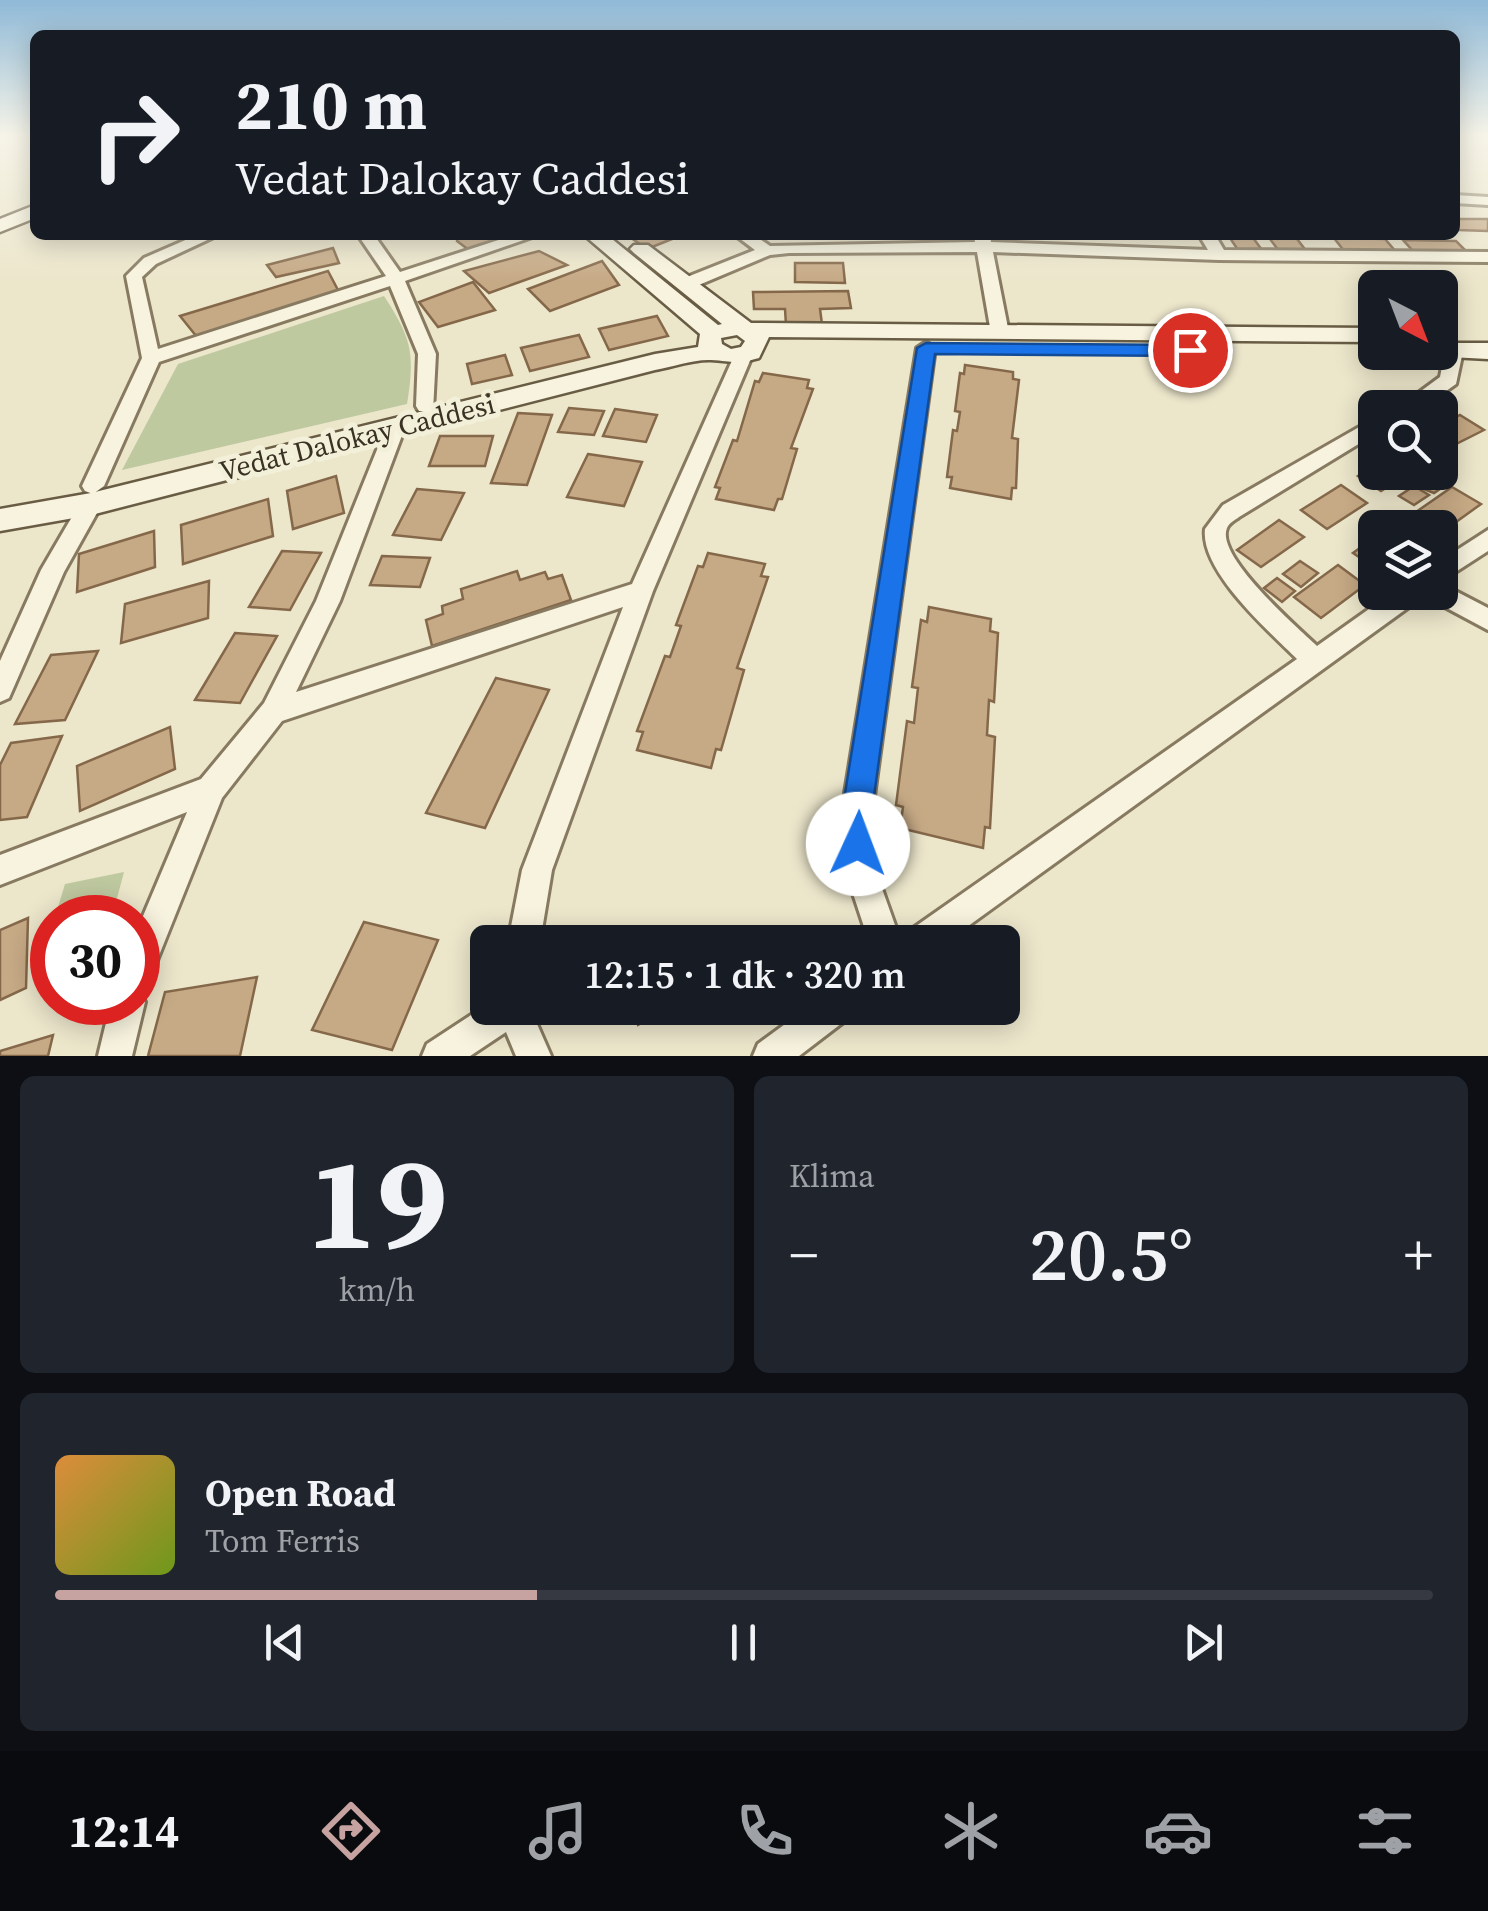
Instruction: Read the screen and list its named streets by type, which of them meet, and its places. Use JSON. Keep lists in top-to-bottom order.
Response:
{
  "streets": {
    "main road": ["Vedat Dalokay Caddesi"]
  },
  "north": "bottom right",
  "page": {
    "turn": ["210 m", "Vedat Dalokay Caddesi"],
    "limit": "30",
    "trip": "12:15 · 1 dk · 320 m",
    "tile": [
      ["19", "km/h"],
      "Klima"
    ],
    "heat": ["−", "20.5°", "+"],
    "song": ["Open Road", "Tom Ferris"],
    "tabs": "12:14"
  }
}
